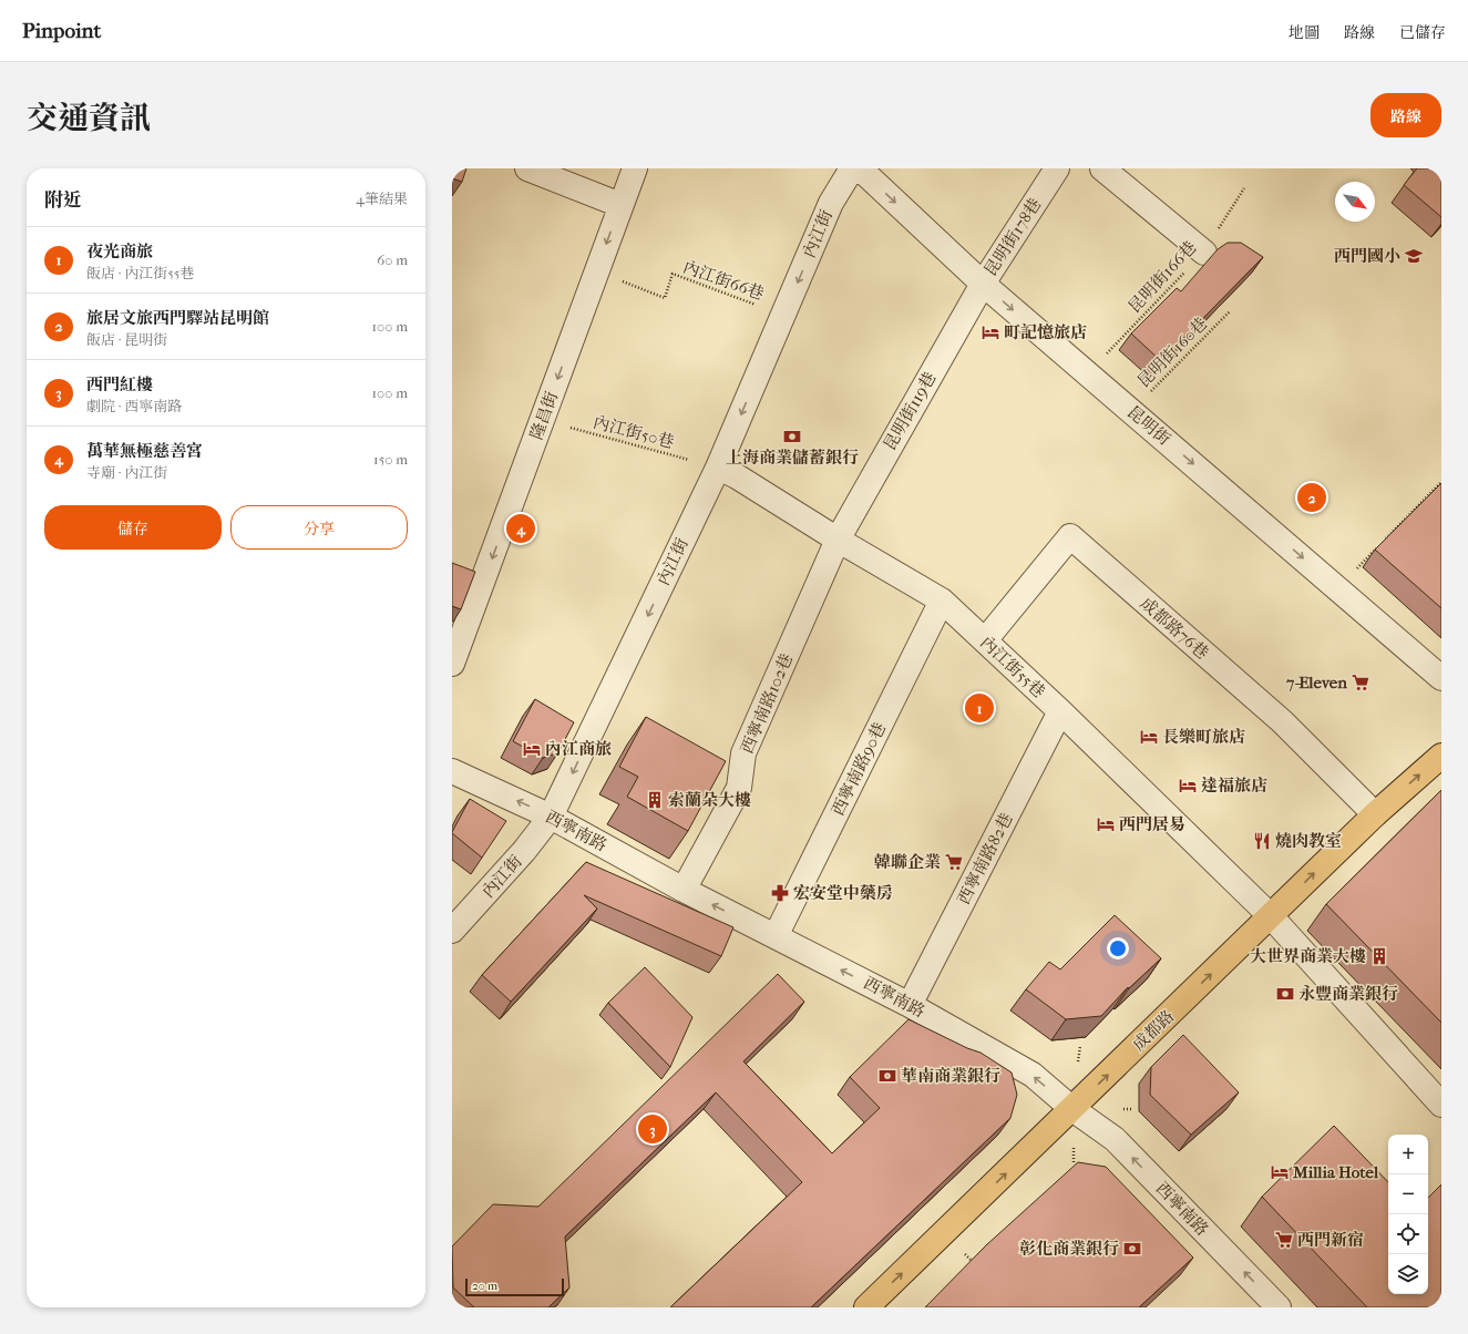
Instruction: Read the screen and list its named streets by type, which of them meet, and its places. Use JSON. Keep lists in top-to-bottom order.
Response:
{
  "streets": {
    "main road": ["成都路"],
    "street": [
      "內江街",
      "昆明街178巷",
      "昆明街119巷",
      "隆昌街",
      "昆明街",
      "成都路76巷",
      "內江街55巷",
      "西寧南路102巷",
      "西寧南路90巷",
      "西寧南路",
      "西寧南路82巷"
    ],
    "path": [
      "昆明街166巷",
      "內江街66巷",
      "昆明街160巷",
      "內江街50巷"
    ]
  },
  "crossings": [
    ["內江街", "內江街66巷"],
    ["內江街", "內江街50巷"],
    ["內江街", "內江街55巷"],
    ["內江街", "西寧南路"],
    ["昆明街178巷", "昆明街119巷"],
    ["昆明街178巷", "昆明街"],
    ["昆明街166巷", "昆明街"],
    ["內江街66巷", "隆昌街"],
    ["昆明街160巷", "昆明街"],
    ["昆明街119巷", "昆明街"],
    ["昆明街119巷", "內江街55巷"],
    ["昆明街119巷", "西寧南路102巷"],
    ["隆昌街", "內江街50巷"],
    ["內江街50巷", "內江街55巷"],
    ["成都路76巷", "內江街55巷"],
    ["成都路76巷", "成都路"],
    ["內江街55巷", "西寧南路102巷"],
    ["內江街55巷", "西寧南路90巷"],
    ["內江街55巷", "西寧南路82巷"],
    ["內江街55巷", "成都路"],
    ["西寧南路102巷", "西寧南路"],
    ["西寧南路90巷", "西寧南路"],
    ["西寧南路", "西寧南路82巷"],
    ["西寧南路", "成都路"]
  ],
  "one_way": [
    "內江街",
    "隆昌街",
    "昆明街",
    "西寧南路",
    "成都路"
  ],
  "places": {
    "school or university": ["西門國小"],
    "hotel": [
      "町記憶旅店",
      "長樂町旅店",
      "內江商旅",
      "達福旅店",
      "西門居易",
      "Millia Hotel"
    ],
    "bank": [
      "上海商業儲蓄銀行",
      "永豐商業銀行",
      "華南商業銀行",
      "彰化商業銀行"
    ],
    "supermarket": ["7-Eleven", "韓聯企業", "西門新宿"],
    "building": ["索蘭朵大樓", "大世界商業大樓"],
    "restaurant": ["燒肉教室"],
    "pharmacy": ["宏安堂中藥房"]
  },
  "scale_bar": "20 m",
  "north": "bottom right",
  "page": {
    "header": "Pinpoint",
    "nav": ["地圖", "路線", "已儲存"],
    "title": "交通資訊",
    "buttons": [
      "路線",
      ["儲存", "分享"]
    ],
    "heading": ["附近", "4筆結果"],
    "list": [
      {
        "mark": "1",
        "name": "夜光商旅",
        "note": "飯店 · 內江街55巷",
        "value": "60 m"
      },
      {
        "mark": "2",
        "name": "旅居文旅西門驛站昆明館",
        "note": "飯店 · 昆明街",
        "value": "100 m"
      },
      {
        "mark": "3",
        "name": "西門紅樓",
        "note": "劇院 · 西寧南路",
        "value": "100 m"
      },
      {
        "mark": "4",
        "name": "萬華無極慈善宮",
        "note": "寺廟 · 內江街",
        "value": "150 m"
      }
    ],
    "pins": [
      "2",
      "4",
      "1",
      "3"
    ],
    "map_buttons": ["+", "−"],
    "scale": "20 m"
  }
}
